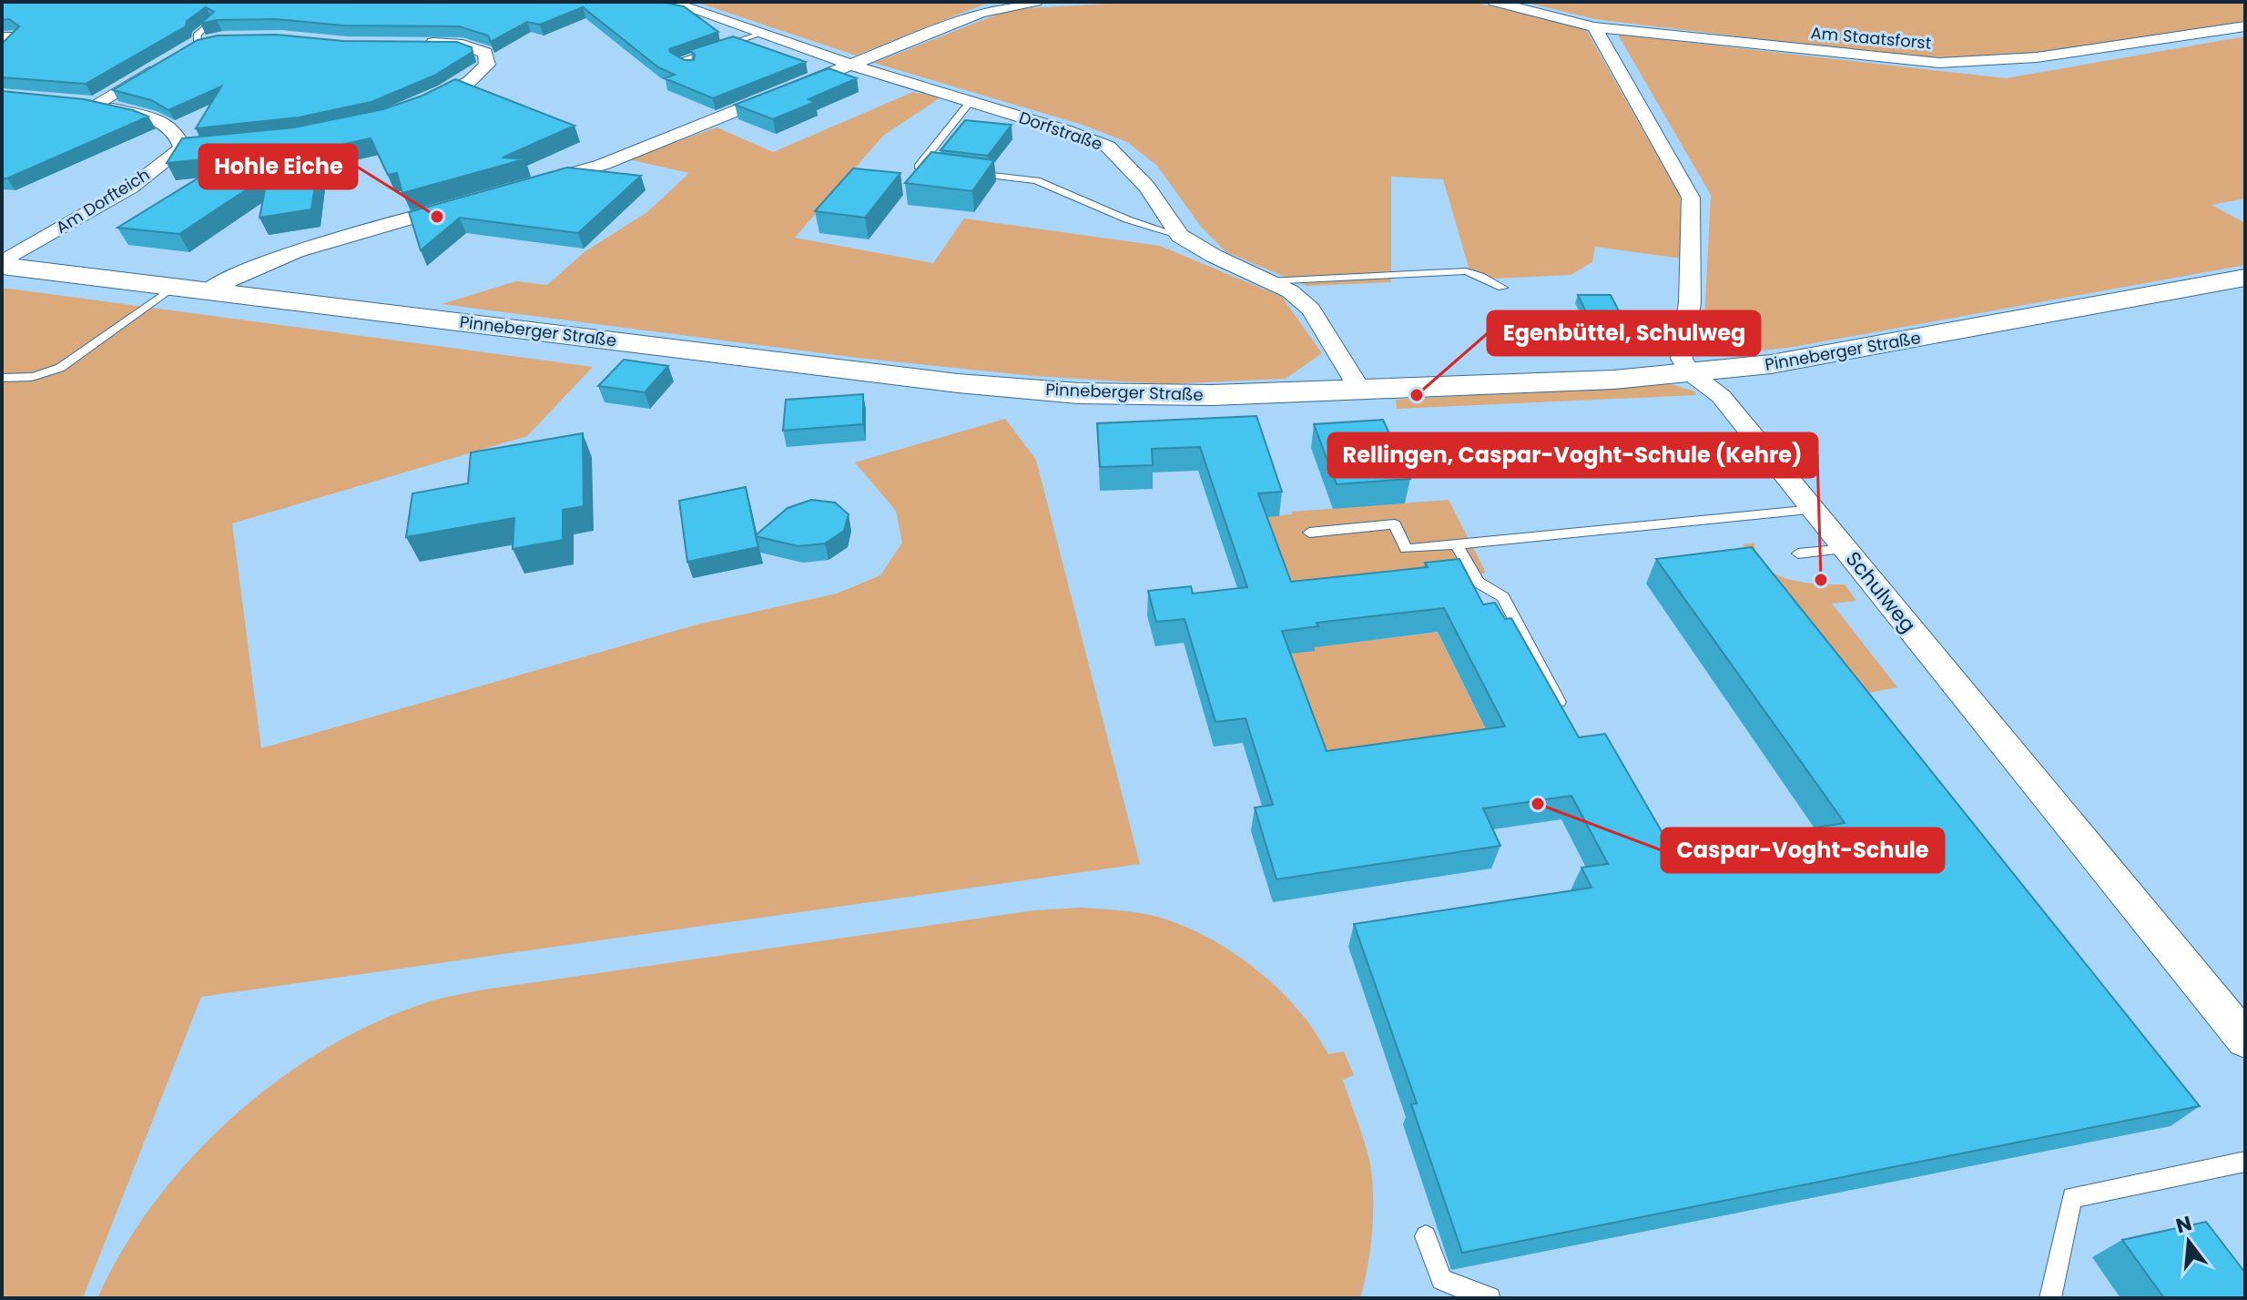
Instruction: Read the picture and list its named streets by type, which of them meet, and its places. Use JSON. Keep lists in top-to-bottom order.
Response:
{
  "streets": {
    "main road": ["Pinneberger Straße"],
    "street": [
      "Am Staatsforst",
      "Dorfstraße",
      "Am Dorfteich",
      "Schulweg"
    ]
  },
  "crossings": [
    ["Dorfstraße", "Pinneberger Straße"],
    ["Am Dorfteich", "Pinneberger Straße"],
    ["Pinneberger Straße", "Schulweg"]
  ],
  "places": [
    "Hohle Eiche",
    "Egenbüttel, Schulweg",
    "Rellingen, Caspar-Voght-Schule (Kehre)",
    "Caspar-Voght-Schule"
  ],
  "north": "top"
}
